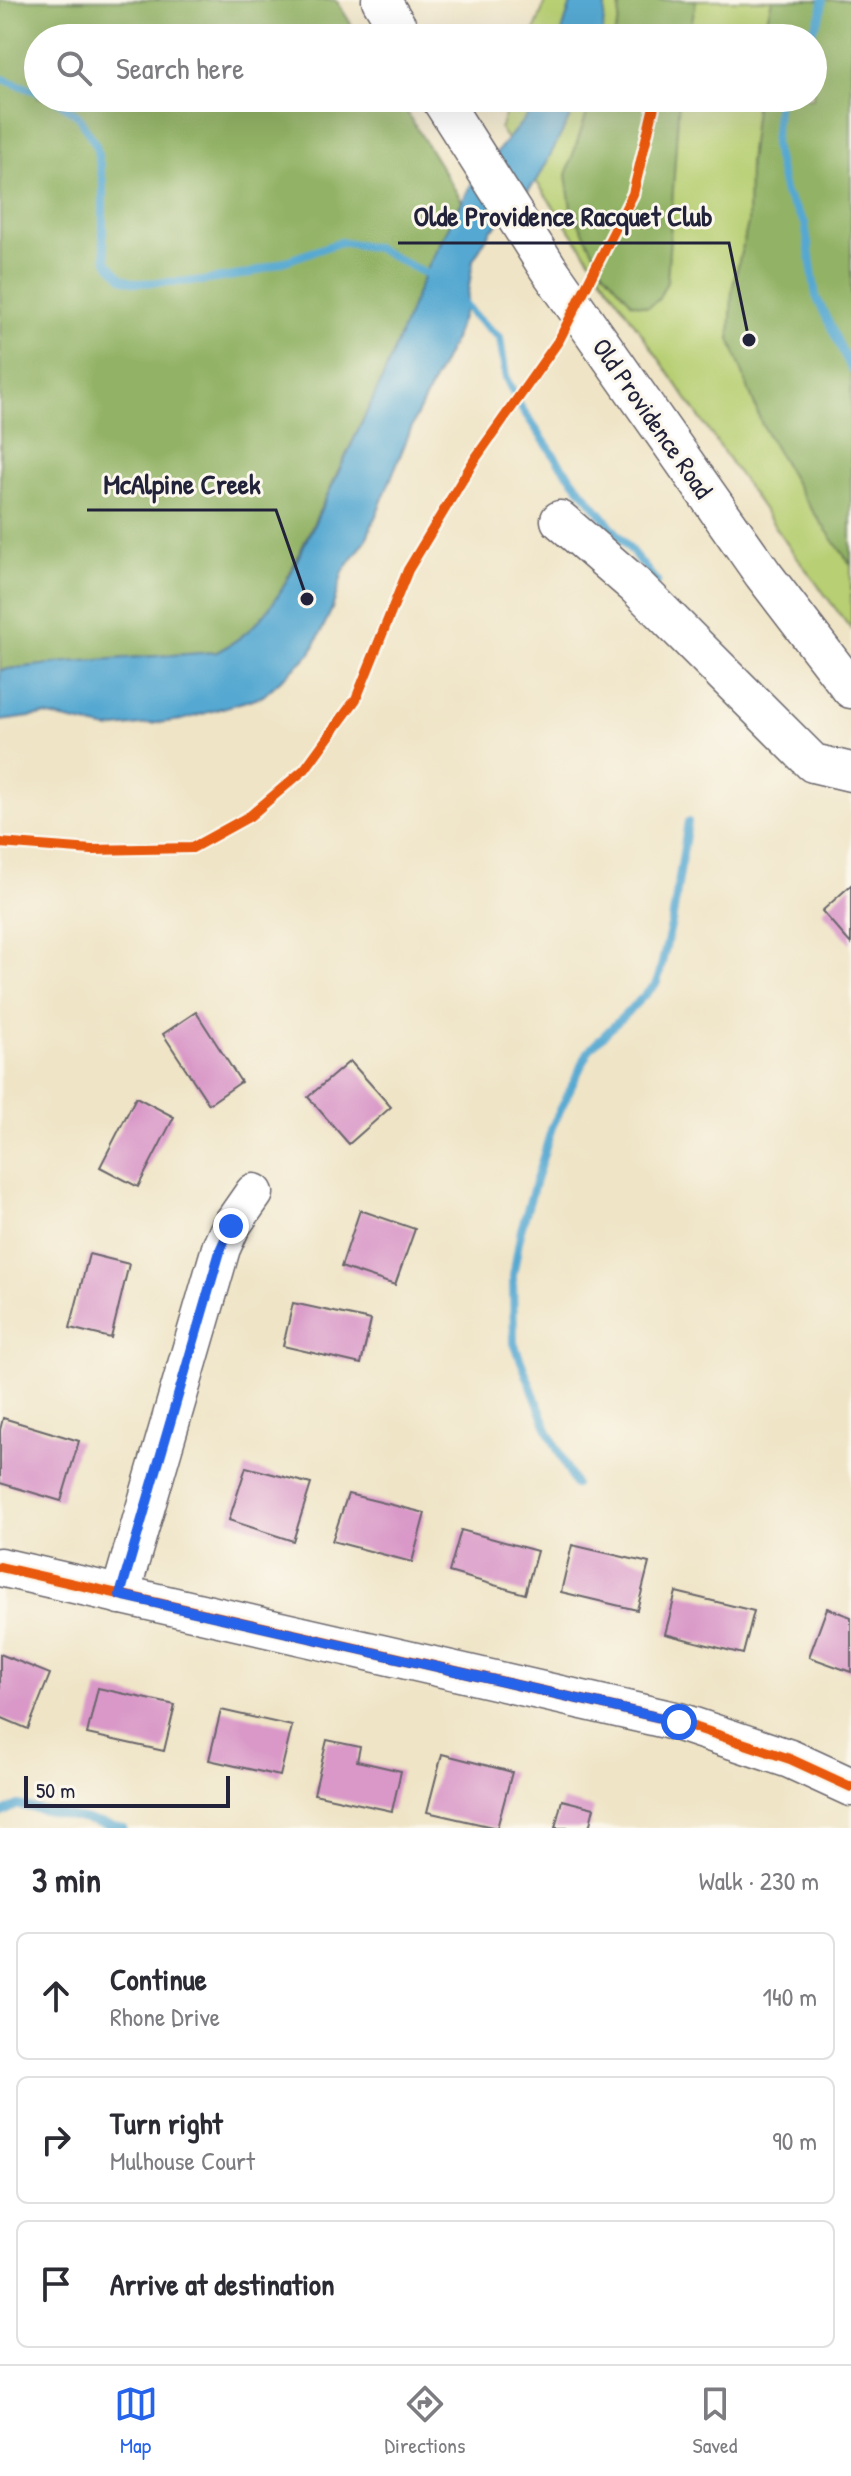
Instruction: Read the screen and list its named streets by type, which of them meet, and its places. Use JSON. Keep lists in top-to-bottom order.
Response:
{
  "streets": {
    "street": ["Old Providence Road"]
  },
  "places": ["Olde Providence Racquet Club", "McAlpine Creek"],
  "scale_bar": "50 m",
  "page": {
    "search": "Search here",
    "scale": "50 m",
    "heading": ["3 min", "Walk · 230 m"],
    "list": [
      ["Continue", "Rhone Drive", "140 m"],
      ["Turn right", "Mulhouse Court", "90 m"],
      "Arrive at destination"
    ],
    "nav": ["Map", "Directions", "Saved"]
  }
}
